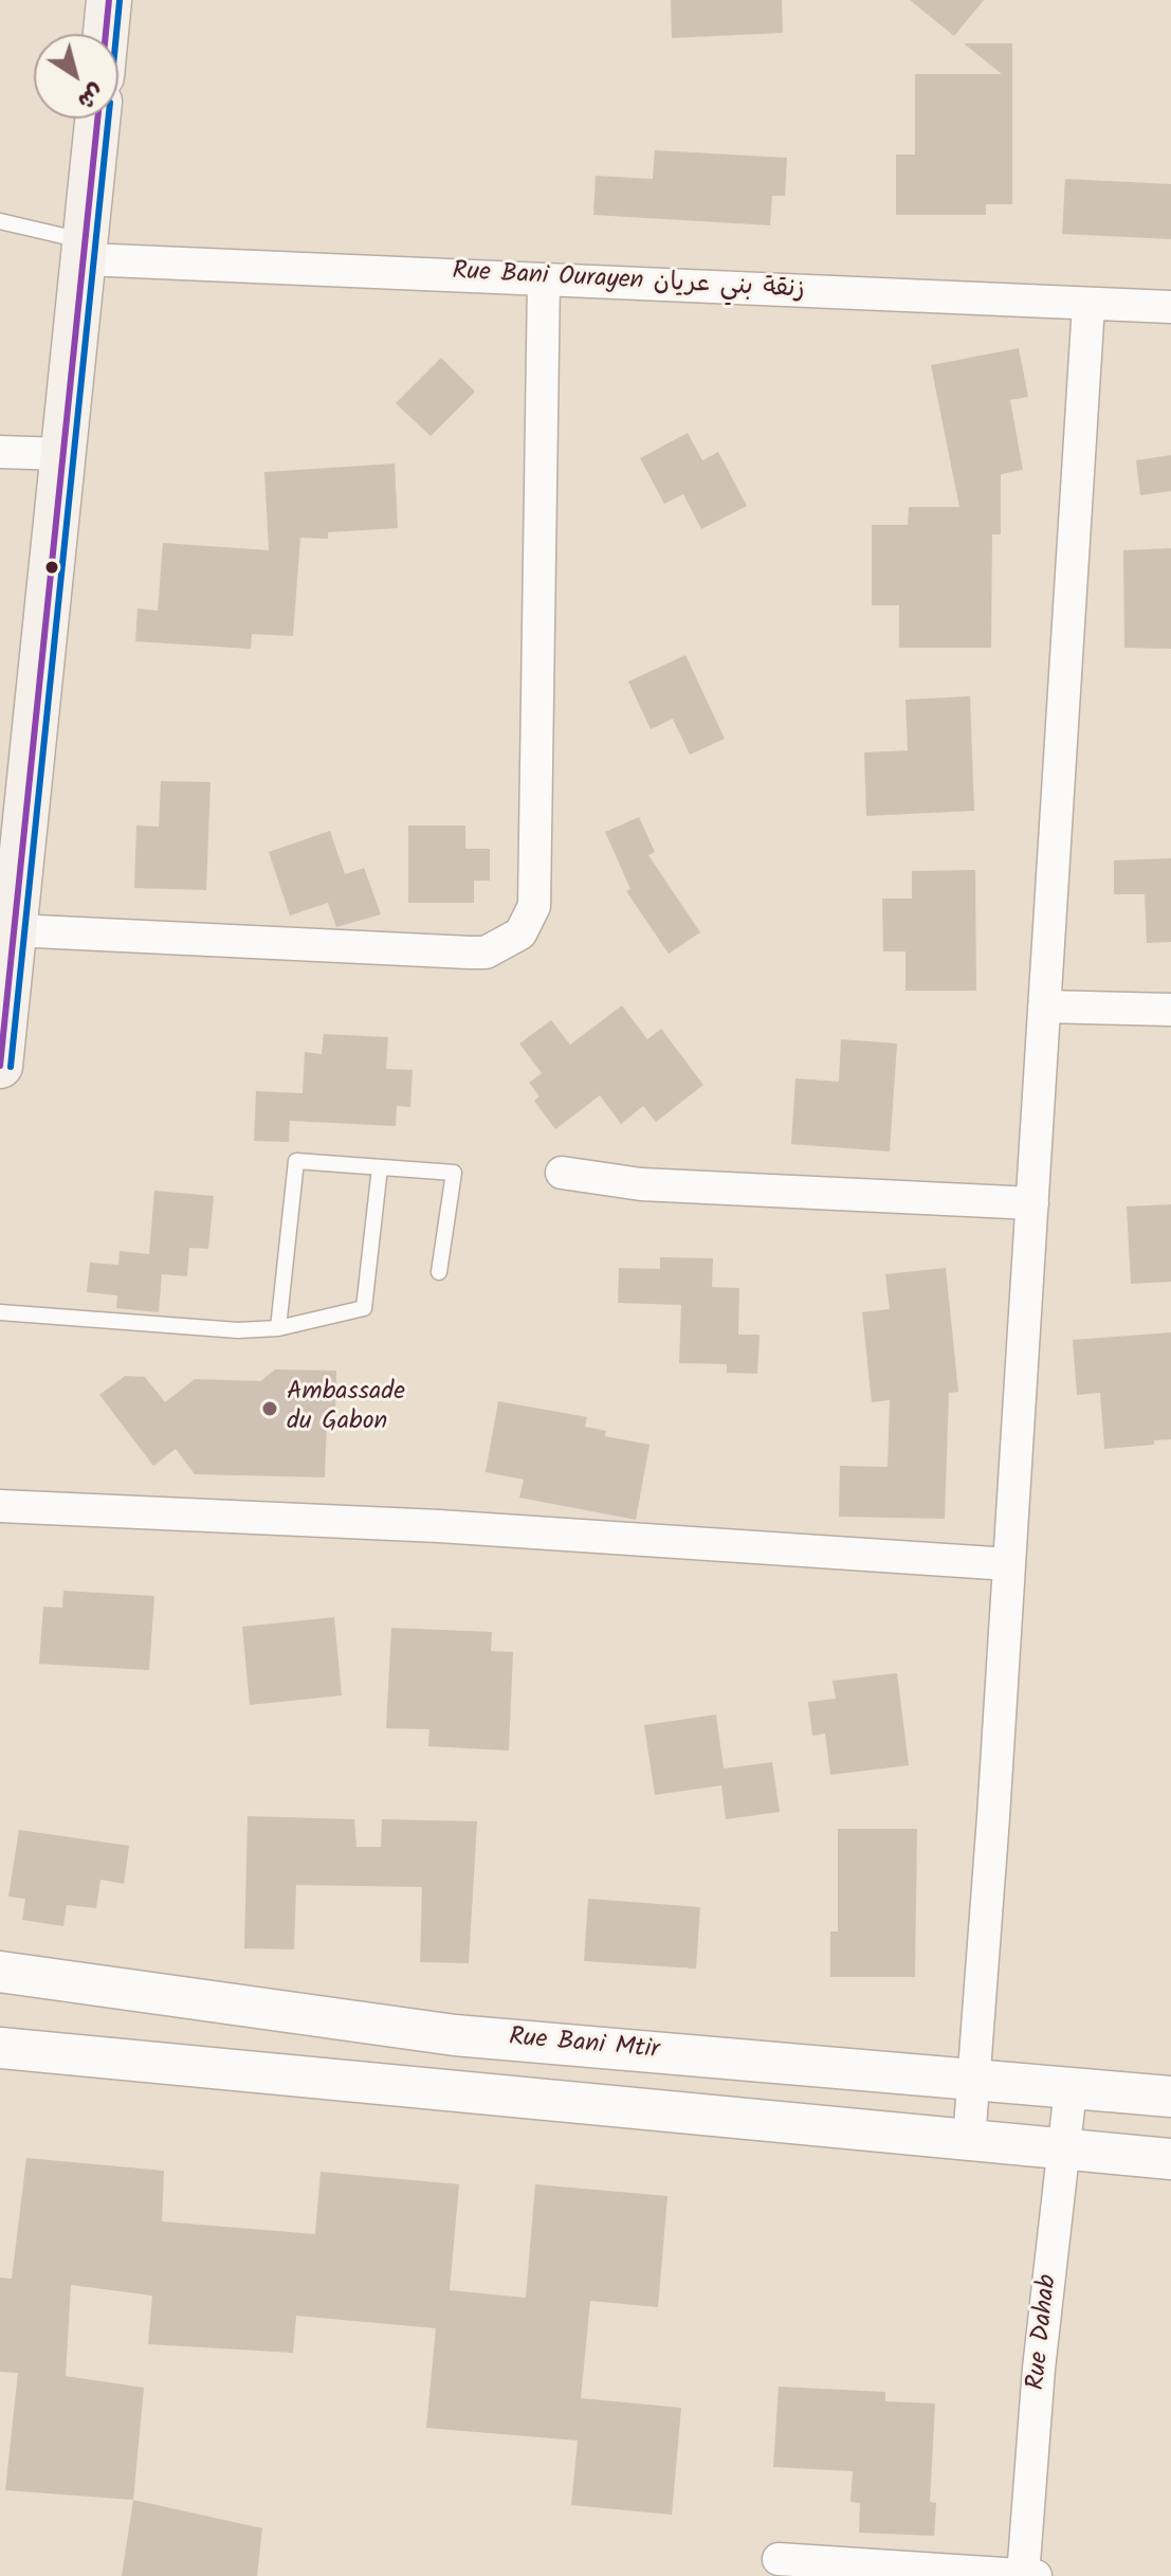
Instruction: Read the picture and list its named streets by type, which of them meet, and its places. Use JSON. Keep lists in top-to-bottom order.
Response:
{
  "streets": {
    "street": ["Rue Bani Ourayen زنقة بني عريان", "Rue Bani Mtir", "Rue Dahab"]
  },
  "crossings": [
    ["Rue Bani Mtir", "Rue Dahab"]
  ],
  "places": ["Ambassade du Gabon"],
  "north": "bottom right"
}
